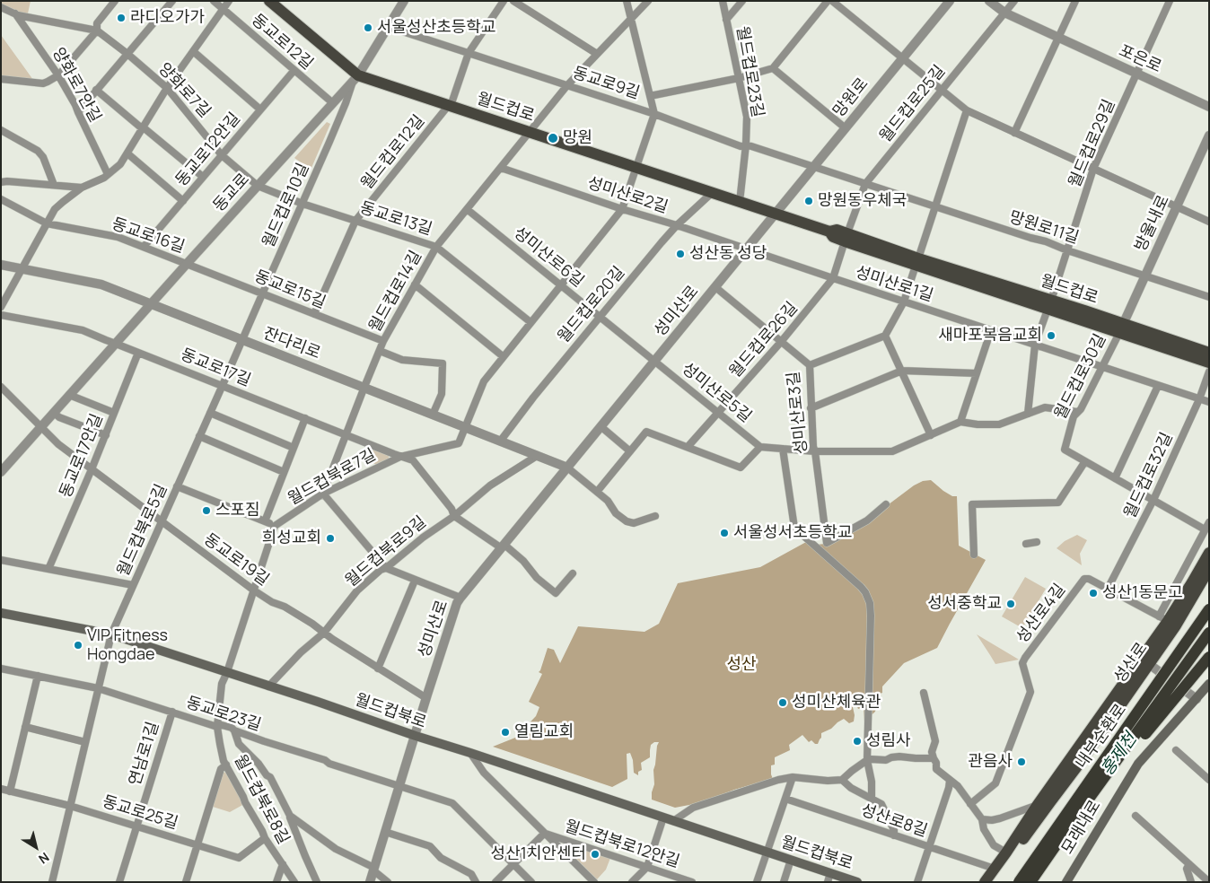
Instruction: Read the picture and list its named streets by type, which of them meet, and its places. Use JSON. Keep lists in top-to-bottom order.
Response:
{
  "streets": {
    "highway": ["내부순환로"],
    "main road": [
      "월드컵로",
      "성산로",
      "월드컵북로",
      "모래내로"
    ],
    "street": [
      "동교로12길",
      "포은로",
      "월드컵로23길",
      "동교로9길",
      "양화로7안길",
      "양화로7길",
      "망원로",
      "월드컵로25길",
      "월드컵로29길",
      "동교로12안길",
      "월드컵로12길",
      "동교로",
      "성미산로2길",
      "월드컵로10길",
      "동교로13길",
      "방울내로",
      "망원로11길",
      "동교로16길",
      "성미산로6길",
      "성미산로1길",
      "동교로15길",
      "월드컵로14길",
      "월드컵로20길",
      "성미산로",
      "월드컵로26길",
      "잔다리로",
      "동교로17길",
      "월드컵로30길",
      "성미산로5길",
      "성미산로3길",
      "동교로17안길",
      "월드컵로32길",
      "월드컵북로7길",
      "월드컵북로5길",
      "월드컵북로9길",
      "동교로19길",
      "성산로4길",
      "동교로23길",
      "연남로1길",
      "월드컵북로8길",
      "동교로25길",
      "성산로8길",
      "월드컵북로12안길"
    ]
  },
  "crossings": [
    ["동교로12길", "동교로12안길"],
    ["동교로12길", "동교로"],
    ["포은로", "월드컵로25길"],
    ["포은로", "월드컵로29길"],
    ["월드컵로23길", "동교로9길"],
    ["월드컵로23길", "월드컵로"],
    ["동교로9길", "망원로"],
    ["동교로9길", "동교로"],
    ["동교로9길", "망원로11길"],
    ["동교로9길", "월드컵로14길"],
    ["양화로7안길", "양화로7길"],
    ["양화로7길", "동교로12안길"],
    ["양화로7길", "동교로"],
    ["양화로7길", "동교로13길"],
    ["망원로", "월드컵로"],
    ["망원로", "망원로11길"],
    ["망원로", "성미산로"],
    ["월드컵로25길", "월드컵로"],
    ["월드컵로25길", "망원로11길"],
    ["월드컵로25길", "월드컵로26길"],
    ["월드컵로", "월드컵로29길"],
    ["월드컵로", "월드컵로12길"],
    ["월드컵로", "동교로"],
    ["월드컵로", "월드컵로10길"],
    ["월드컵로", "방울내로"],
    ["월드컵로", "성미산로1길"],
    ["월드컵로", "월드컵로14길"],
    ["월드컵로", "월드컵로20길"],
    ["월드컵로", "성미산로"],
    ["월드컵로", "월드컵로26길"],
    ["월드컵로", "월드컵로30길"],
    ["월드컵로29길", "망원로11길"],
    ["동교로12안길", "동교로16길"],
    ["월드컵로12길", "동교로13길"],
    ["월드컵로12길", "동교로15길"],
    ["동교로", "월드컵로10길"],
    ["동교로", "동교로13길"],
    ["동교로", "동교로16길"],
    ["동교로", "동교로15길"],
    ["동교로", "잔다리로"],
    ["동교로", "동교로17길"],
    ["동교로", "동교로19길"],
    ["성미산로2길", "성미산로1길"],
    ["성미산로2길", "월드컵로14길"],
    ["성미산로2길", "월드컵로20길"],
    ["성미산로2길", "성미산로"],
    ["월드컵로10길", "동교로13길"],
    ["월드컵로10길", "동교로15길"],
    ["월드컵로10길", "잔다리로"],
    ["월드컵로10길", "월드컵북로5길"],
    ["동교로13길", "월드컵로14길"],
    ["방울내로", "망원로11길"],
    ["방울내로", "월드컵로30길"],
    ["동교로16길", "동교로15길"],
    ["성미산로6길", "월드컵로14길"],
    ["성미산로6길", "월드컵로20길"],
    ["성미산로6길", "성미산로"],
    ["성미산로6길", "성미산로5길"],
    ["성미산로1길", "성미산로"],
    ["성미산로1길", "월드컵로26길"],
    ["성미산로1길", "월드컵로30길"],
    ["성미산로1길", "월드컵로32길"],
    ["동교로15길", "월드컵로14길"],
    ["월드컵로14길", "잔다리로"],
    ["월드컵로14길", "동교로17길"],
    ["월드컵로14길", "월드컵북로7길"],
    ["월드컵로20길", "잔다리로"],
    ["성미산로", "잔다리로"],
    ["성미산로", "동교로17길"],
    ["성미산로", "성미산로5길"],
    ["성미산로", "성미산로3길"],
    ["성미산로", "동교로19길"],
    ["성미산로", "월드컵북로"],
    ["성미산로", "동교로23길"],
    ["월드컵로26길", "성미산로5길"],
    ["월드컵로26길", "성미산로3길"],
    ["잔다리로", "월드컵북로7길"],
    ["잔다리로", "월드컵북로5길"],
    ["잔다리로", "월드컵북로9길"],
    ["동교로17길", "동교로17안길"],
    ["동교로17길", "월드컵북로7길"],
    ["동교로17길", "월드컵북로5길"],
    ["동교로17길", "월드컵북로9길"],
    ["월드컵로30길", "월드컵로32길"],
    ["동교로17안길", "동교로19길"],
    ["월드컵로32길", "성산로4길"],
    ["월드컵북로5길", "동교로19길"],
    ["월드컵북로5길", "월드컵북로"],
    ["월드컵북로5길", "동교로23길"],
    ["월드컵북로5길", "동교로25길"],
    ["월드컵북로9길", "동교로19길"],
    ["월드컵북로9길", "월드컵북로"],
    ["성산로4길", "성산로"],
    ["월드컵북로", "월드컵북로8길"],
    ["월드컵북로", "성산로8길"],
    ["동교로23길", "연남로1길"],
    ["동교로23길", "월드컵북로8길"],
    ["연남로1길", "동교로25길"],
    ["월드컵북로8길", "동교로25길"]
  ],
  "water": ["홍제천"],
  "parks": ["성산"],
  "places": [
    "라디오가가",
    "서울성산초등학교",
    "망원",
    "망원동우체국",
    "성산동 성당",
    "새마포복음교회",
    "스포짐",
    "서울성서초등학교",
    "희성교회",
    "성산1동문고",
    "성서중학교",
    "VIP Fitness Hongdae",
    "성미산체육관",
    "열림교회",
    "성림사",
    "관음사",
    "성산1치안센터"
  ],
  "north": "bottom right"
}
